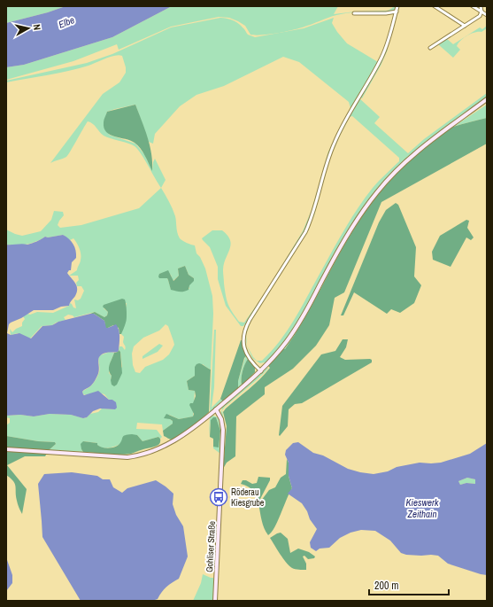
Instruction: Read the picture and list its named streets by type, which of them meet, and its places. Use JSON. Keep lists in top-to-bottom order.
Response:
{
  "streets": {
    "main road": ["Gohliser Straße"]
  },
  "water": ["Elbe", "Kieswerk Zeithain"],
  "places": {
    "bus stop": ["Röderau Kiesgrube"]
  },
  "scale_bar": "200 m",
  "north": "right"
}
